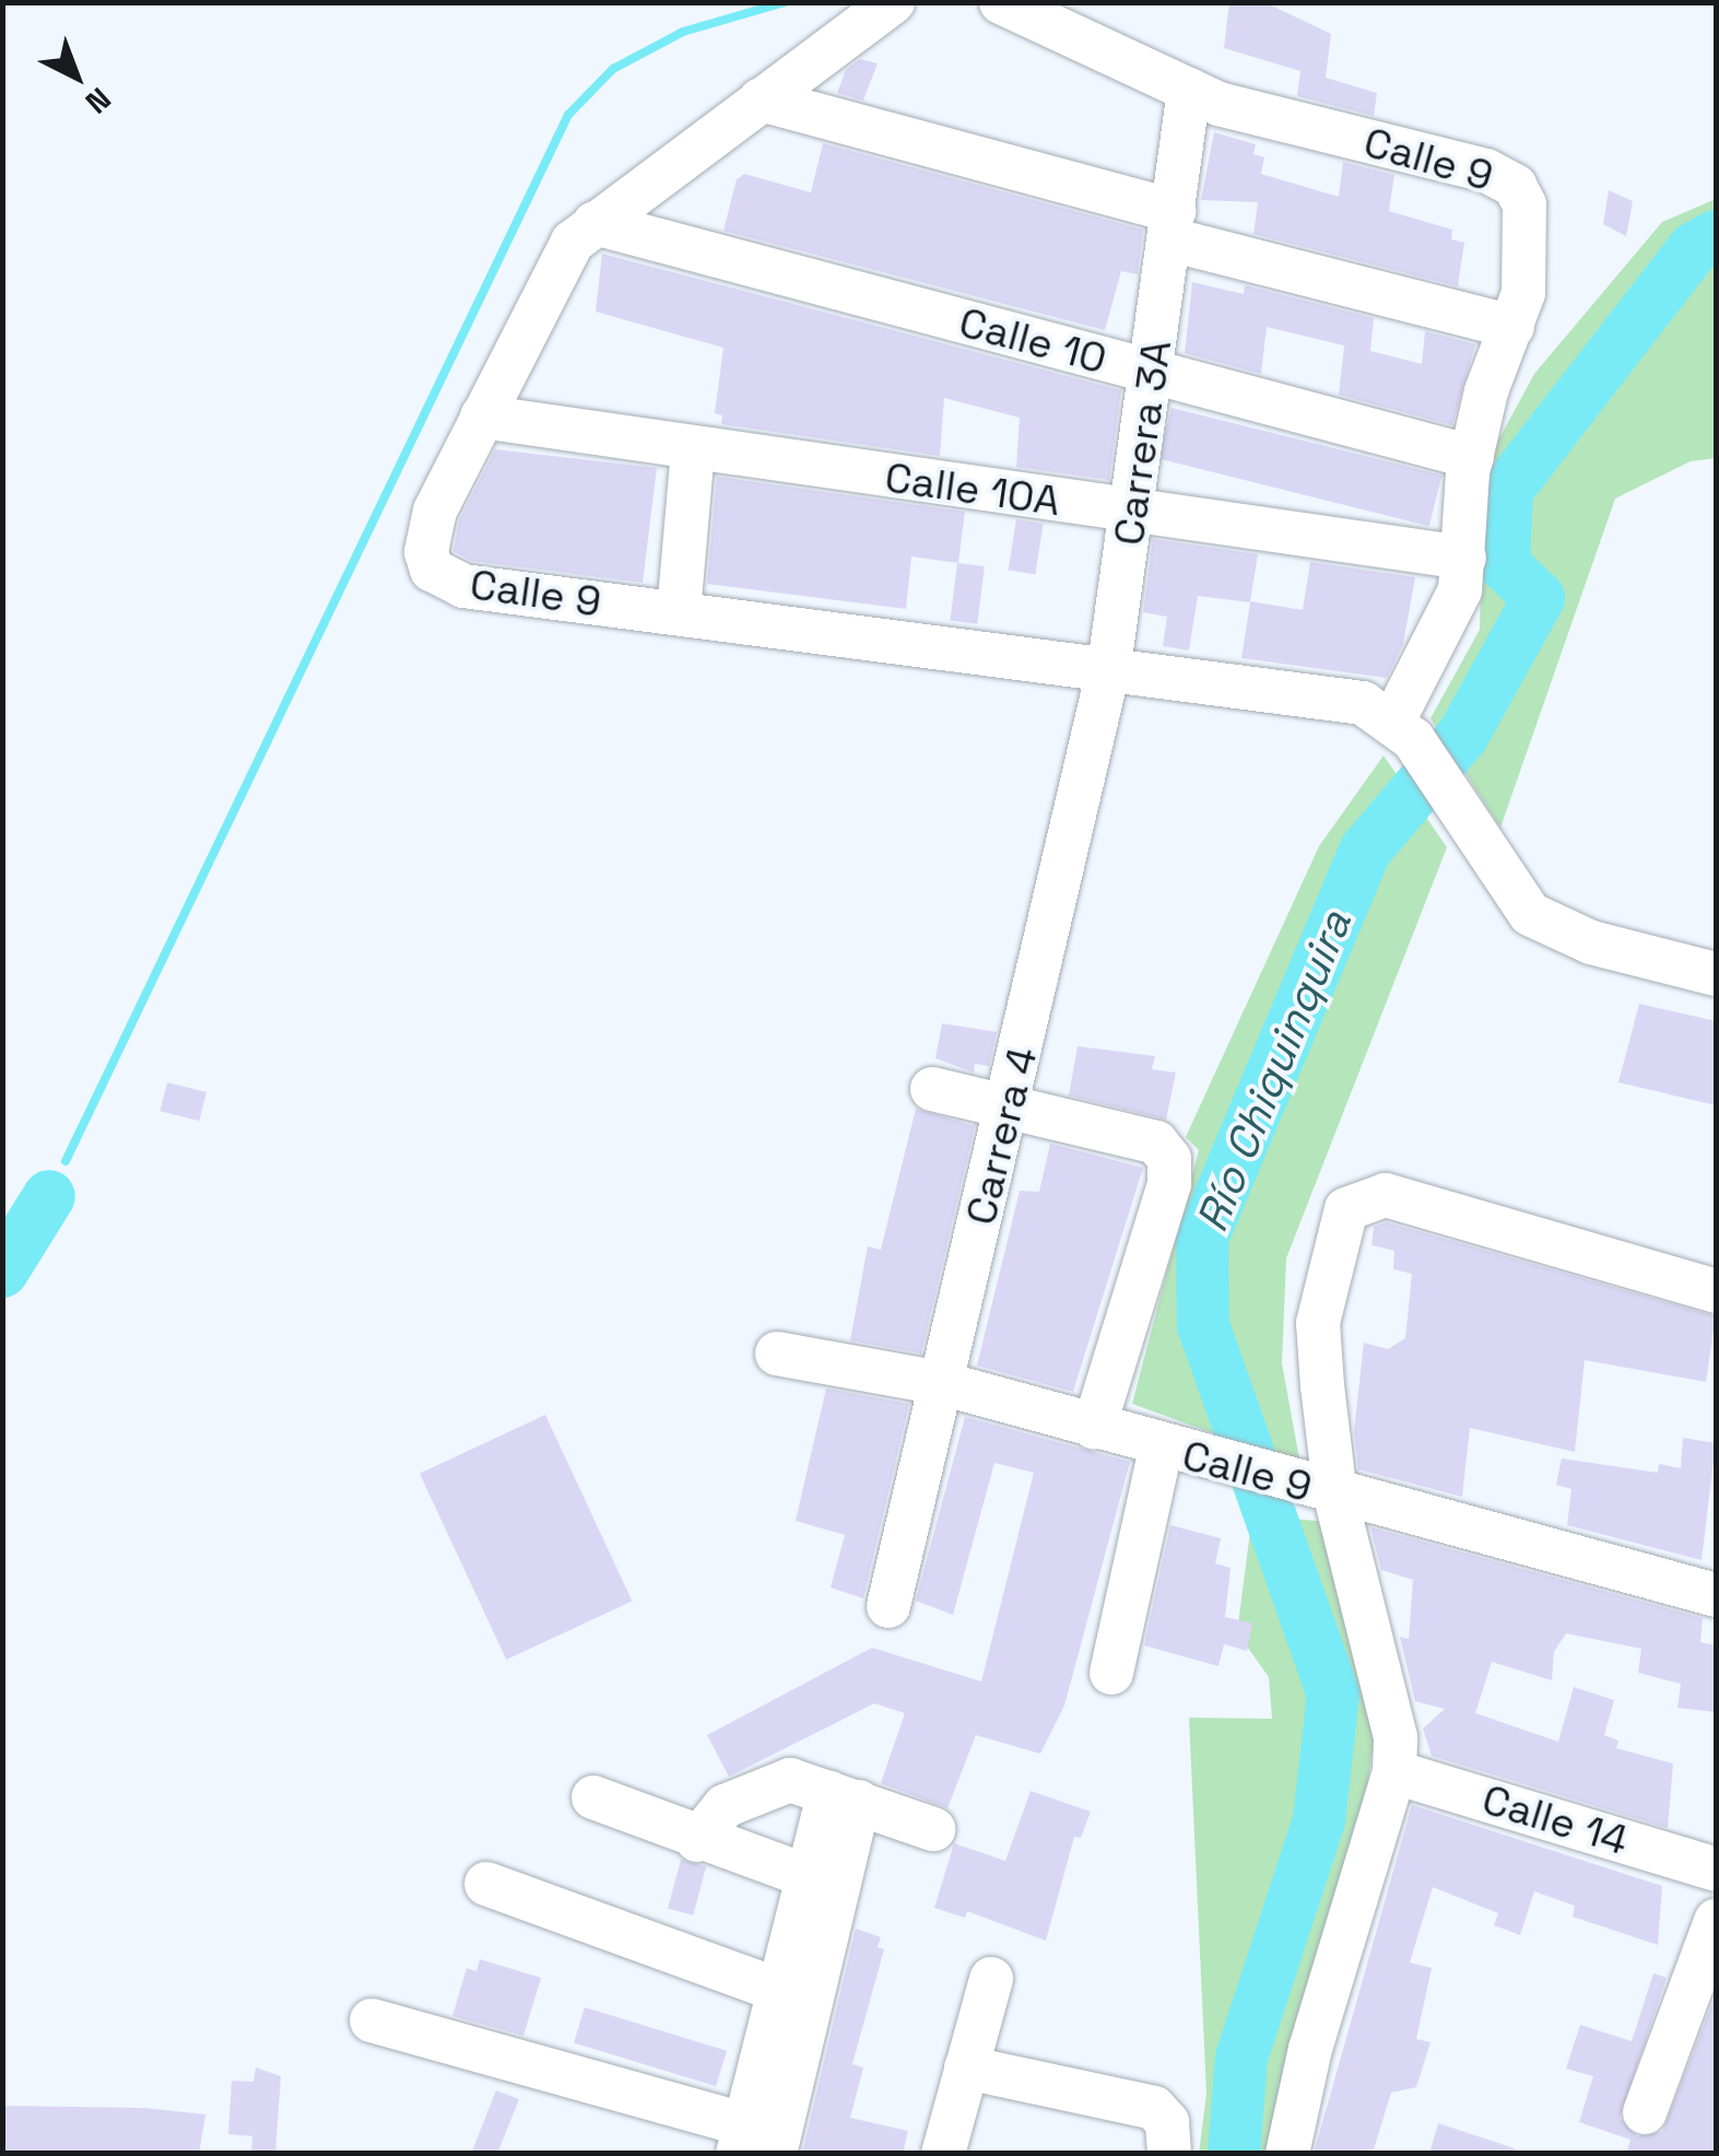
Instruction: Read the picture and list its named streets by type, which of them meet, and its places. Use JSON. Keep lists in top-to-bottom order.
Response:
{
  "streets": {
    "street": [
      "Calle 9",
      "Calle 10",
      "Carrera 3A",
      "Calle 10A",
      "Carrera 4",
      "Calle 14"
    ]
  },
  "crossings": [
    ["Calle 9", "Calle 10"],
    ["Calle 9", "Carrera 3A"],
    ["Calle 9", "Calle 10A"],
    ["Calle 9", "Carrera 4"],
    ["Calle 10", "Carrera 3A"],
    ["Carrera 3A", "Calle 10A"],
    ["Carrera 3A", "Carrera 4"]
  ],
  "water": ["Río Chiquinquira"],
  "north": "bottom right"
}
